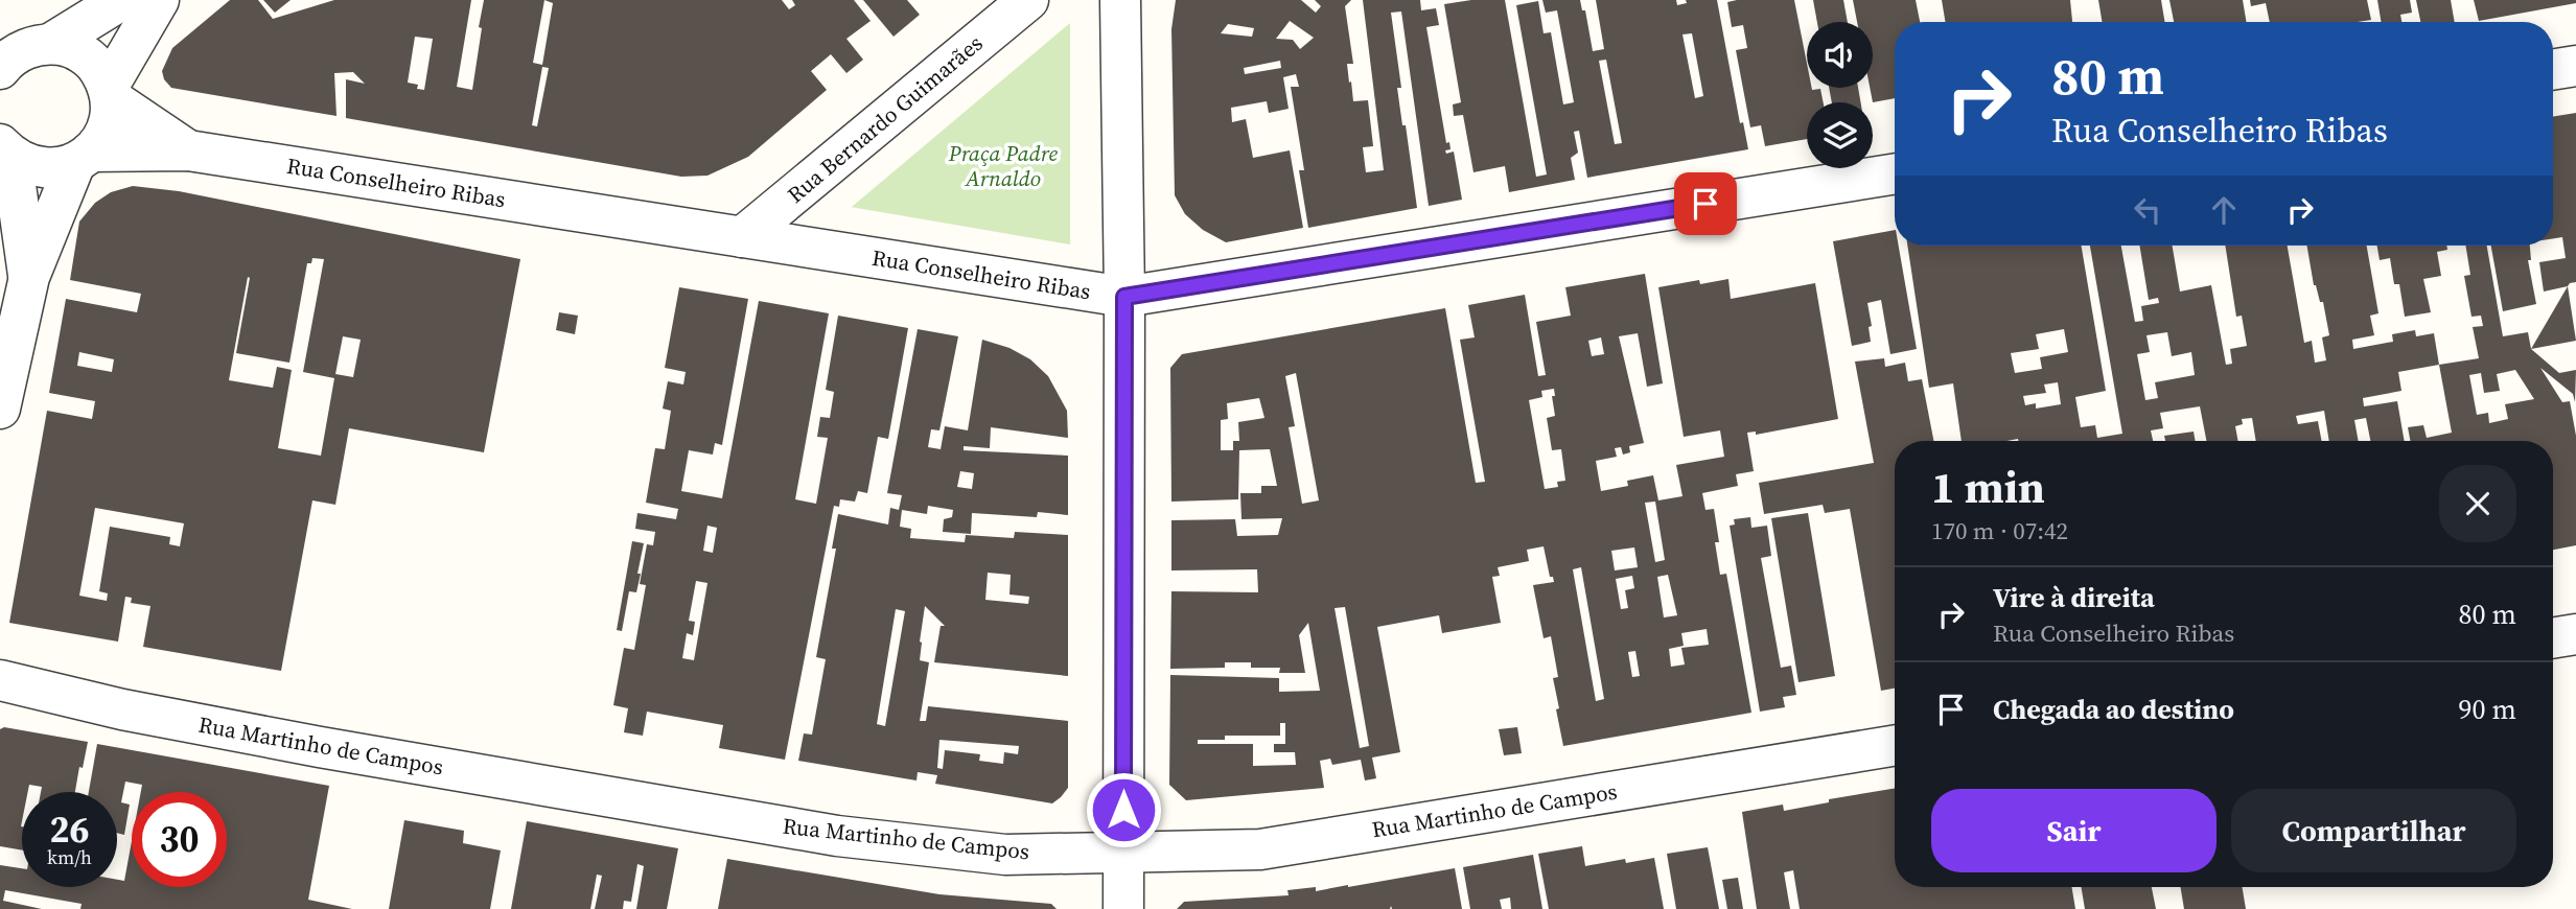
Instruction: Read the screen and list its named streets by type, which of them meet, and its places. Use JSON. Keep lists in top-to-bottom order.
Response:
{
  "streets": {
    "street": ["Rua Bernardo Guimarães", "Rua Conselheiro Ribas", "Rua Martinho de Campos"]
  },
  "crossings": [
    ["Rua Bernardo Guimarães", "Rua Conselheiro Ribas"]
  ],
  "parks": ["Praça Padre Arnaldo"],
  "page": {
    "turn": ["80 m", "Rua Conselheiro Ribas"],
    "heading": ["1 min", "170 m · 07:42"],
    "list": [
      {
        "name": "Vire à direita",
        "note": "Rua Conselheiro Ribas",
        "value": "80 m"
      },
      {
        "name": "Chegada ao destino",
        "value": "90 m"
      }
    ],
    "buttons": ["Sair", "Compartilhar"],
    "speed": "26 km/h",
    "limit": "30"
  }
}
